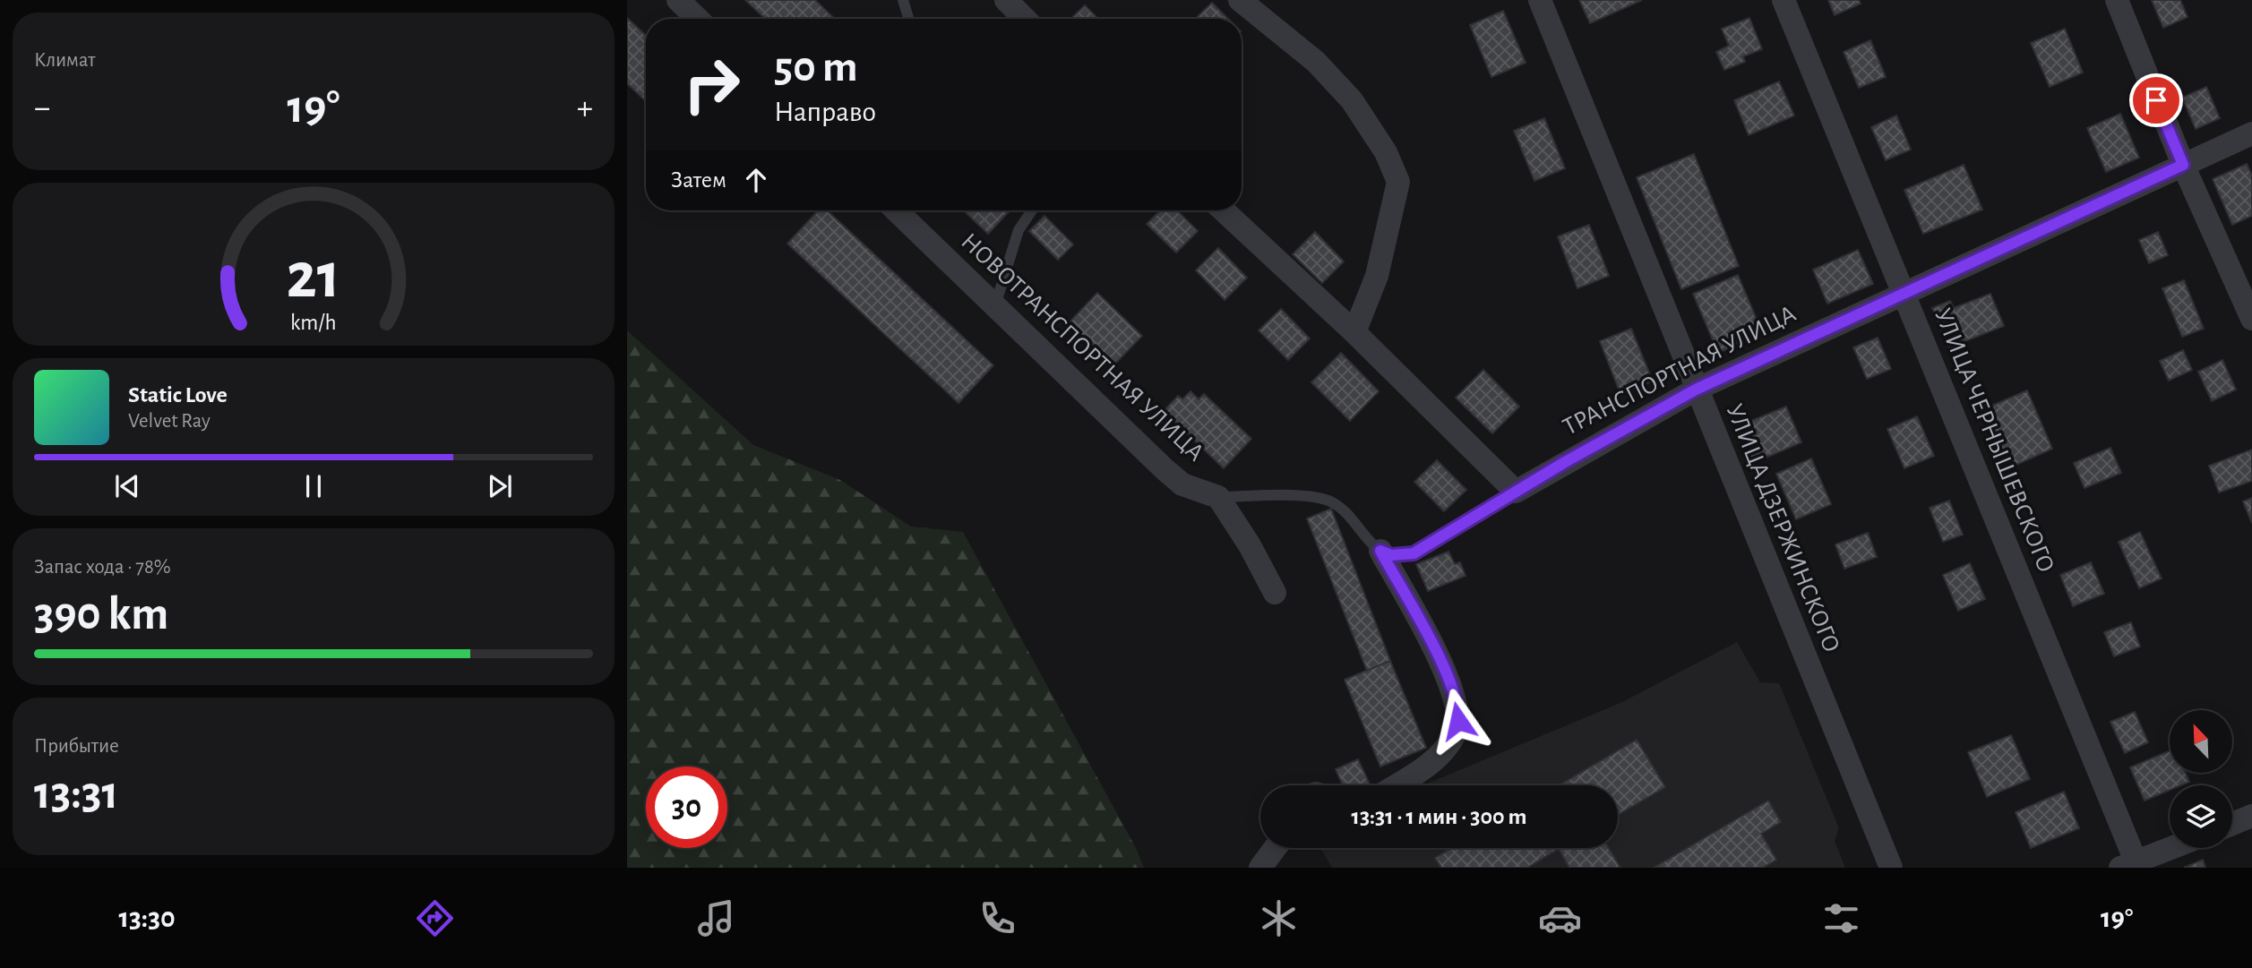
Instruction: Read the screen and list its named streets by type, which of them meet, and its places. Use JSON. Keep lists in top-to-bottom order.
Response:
{
  "streets": {
    "street": [
      "НОВОТРАНСПОРТНАЯ УЛИЦА",
      "ТРАНСПОРТНАЯ УЛИЦА",
      "УЛИЦА ЧЕРНЫШЕВСКОГО",
      "УЛИЦА ДЗЕРЖИНСКОГО"
    ]
  },
  "crossings": [
    ["ТРАНСПОРТНАЯ УЛИЦА", "УЛИЦА ЧЕРНЫШЕВСКОГО"],
    ["ТРАНСПОРТНАЯ УЛИЦА", "УЛИЦА ДЗЕРЖИНСКОГО"]
  ],
  "north": "top left",
  "page": {
    "tile": [
      "Климат",
      ["Запас хода · 78%", "390 km"],
      ["Прибытие", "13:31"]
    ],
    "turn": ["50 m", "Направо"],
    "heat": ["−", "19°", "+"],
    "then": "Затем",
    "song": ["Static Love", "Velvet Ray"],
    "limit": "30",
    "trip": "13:31 · 1 мин · 300 m",
    "tabs": ["13:30", "19°"],
    "gauge": ["21", "km/h"]
  }
}
